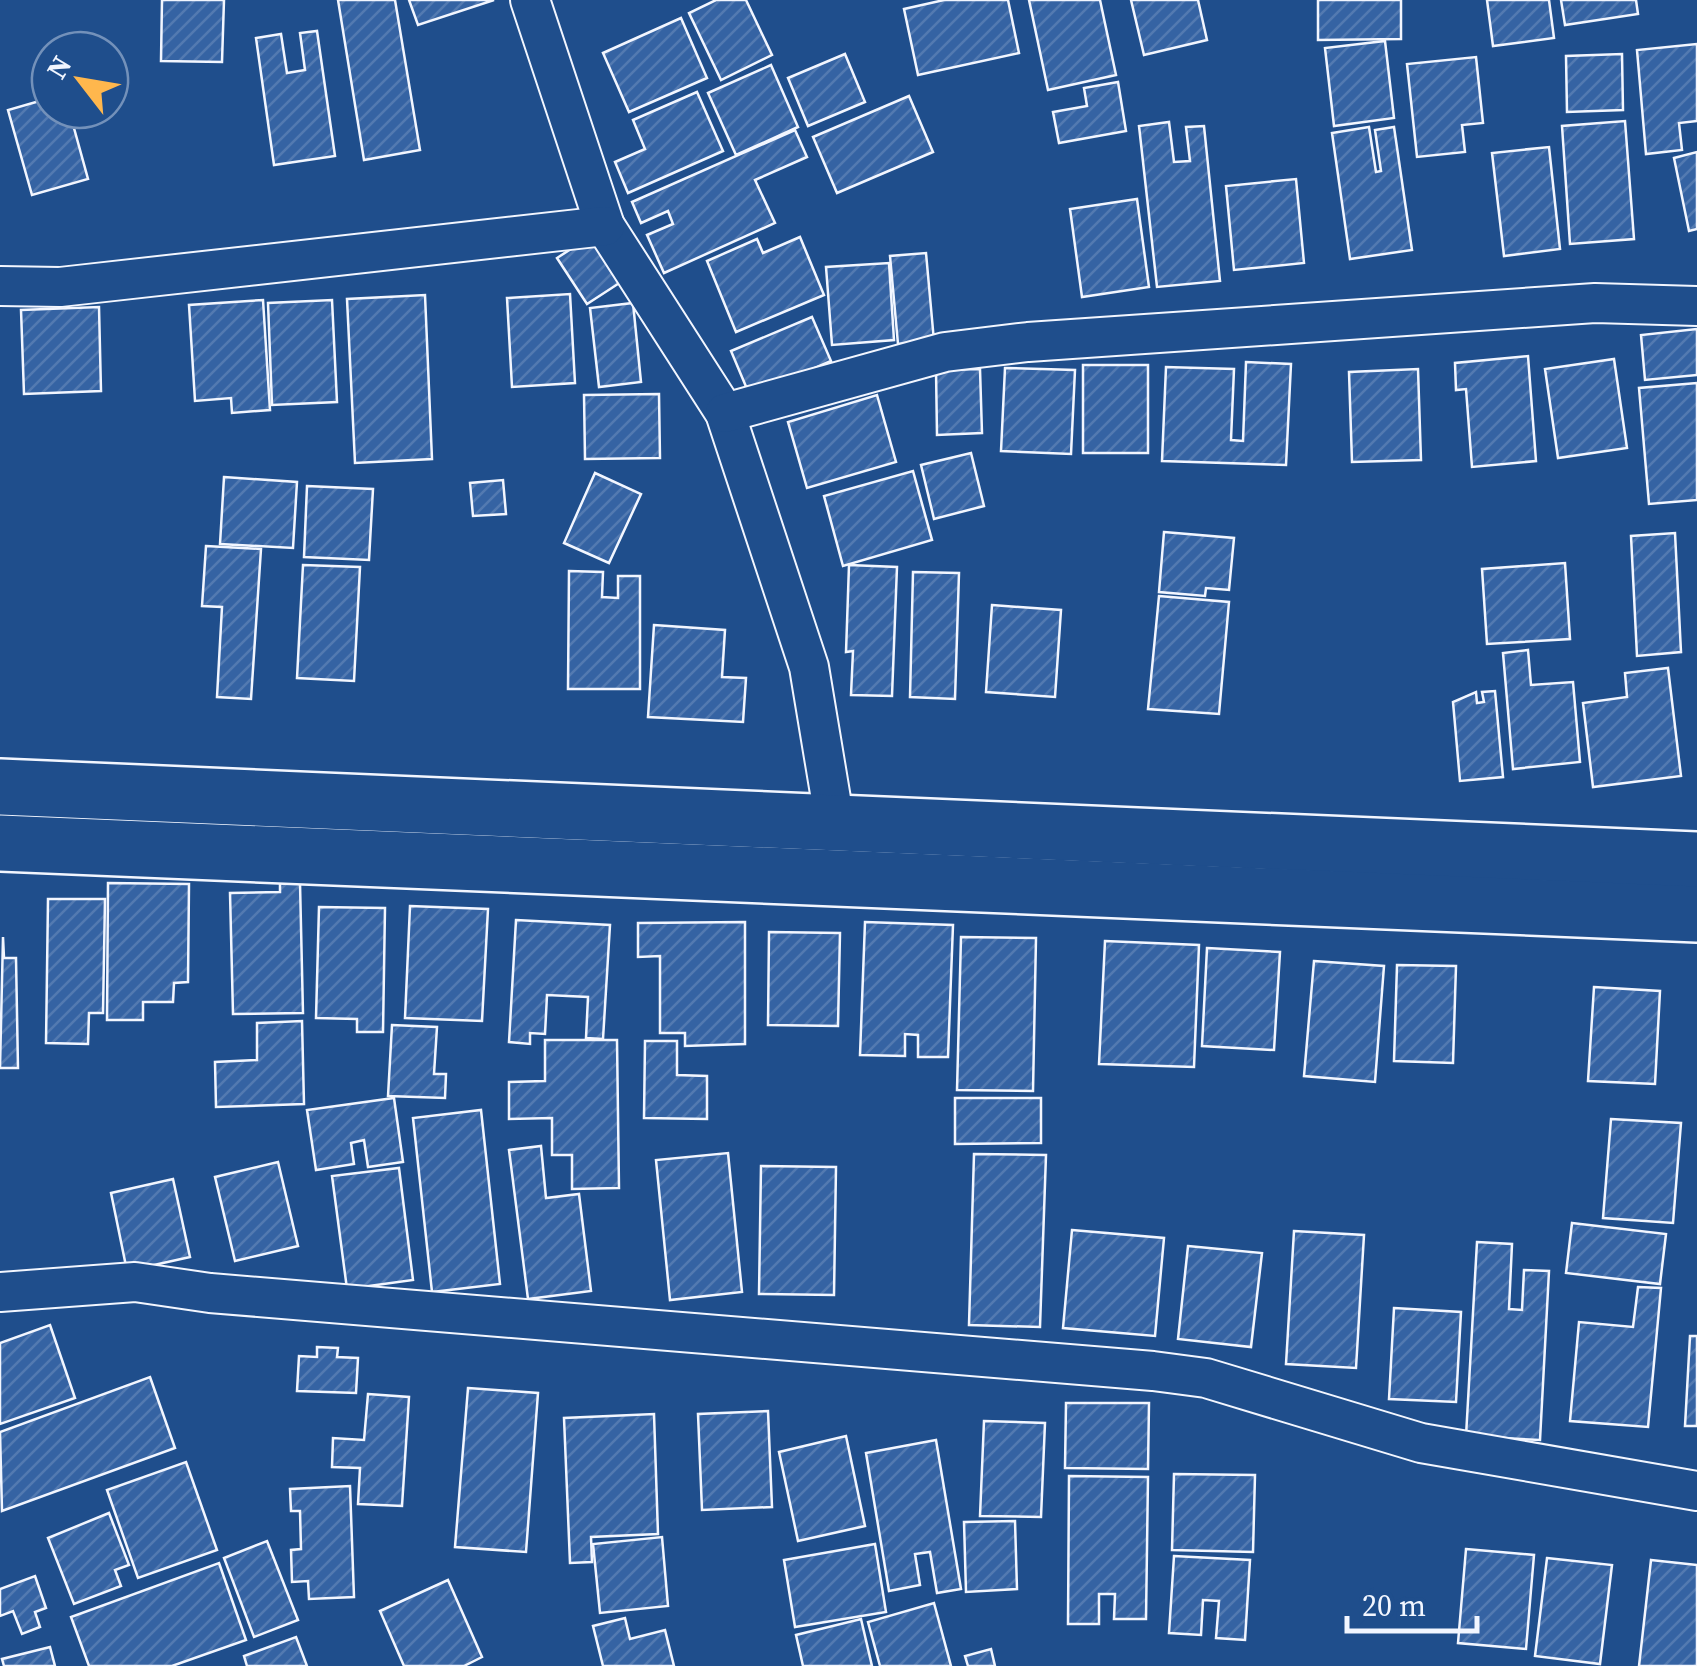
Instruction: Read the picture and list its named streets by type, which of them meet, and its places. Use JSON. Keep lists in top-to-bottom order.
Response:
{
  "scale_bar": "20 m",
  "north": "top left"
}
